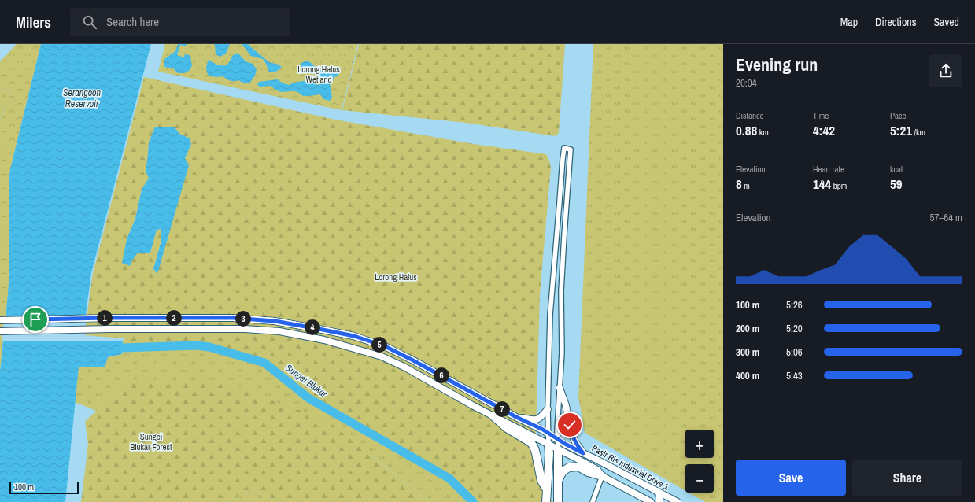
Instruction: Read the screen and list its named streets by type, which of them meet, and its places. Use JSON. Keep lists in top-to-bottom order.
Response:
{
  "streets": {
    "main road": ["Pasir Ris Industrial Drive 1"]
  },
  "water": ["Serangoon Reservoir", "Sungei Blukar"],
  "parks": ["Lorong Halus Wetland", "Lorong Halus", "Sungei Blukar Forest"],
  "scale_bar": "100 m",
  "page": {
    "header": "Milers",
    "search": "Search here",
    "nav": ["Map", "Directions", "Saved"],
    "heading": ["Evening run", "20:04"],
    "stats": [
      ["Distance", "0.88 km"],
      ["Time", "4:42"],
      ["Pace", "5:21 /km"],
      ["Elevation", "8 m"],
      ["Heart rate", "144 bpm"],
      ["kcal", "59"]
    ],
    "chart": ["Elevation", "57–64 m"],
    "list": [
      {
        "name": "100 m",
        "note": "5:26"
      },
      {
        "name": "200 m",
        "note": "5:20"
      },
      {
        "name": "300 m",
        "note": "5:06"
      },
      {
        "name": "400 m",
        "note": "5:43"
      }
    ],
    "pins": [
      "1",
      "2",
      "3",
      "4",
      "5",
      "6",
      "7"
    ],
    "map_buttons": ["+", "−"],
    "buttons": ["Save", "Share"],
    "scale": "100 m"
  }
}
